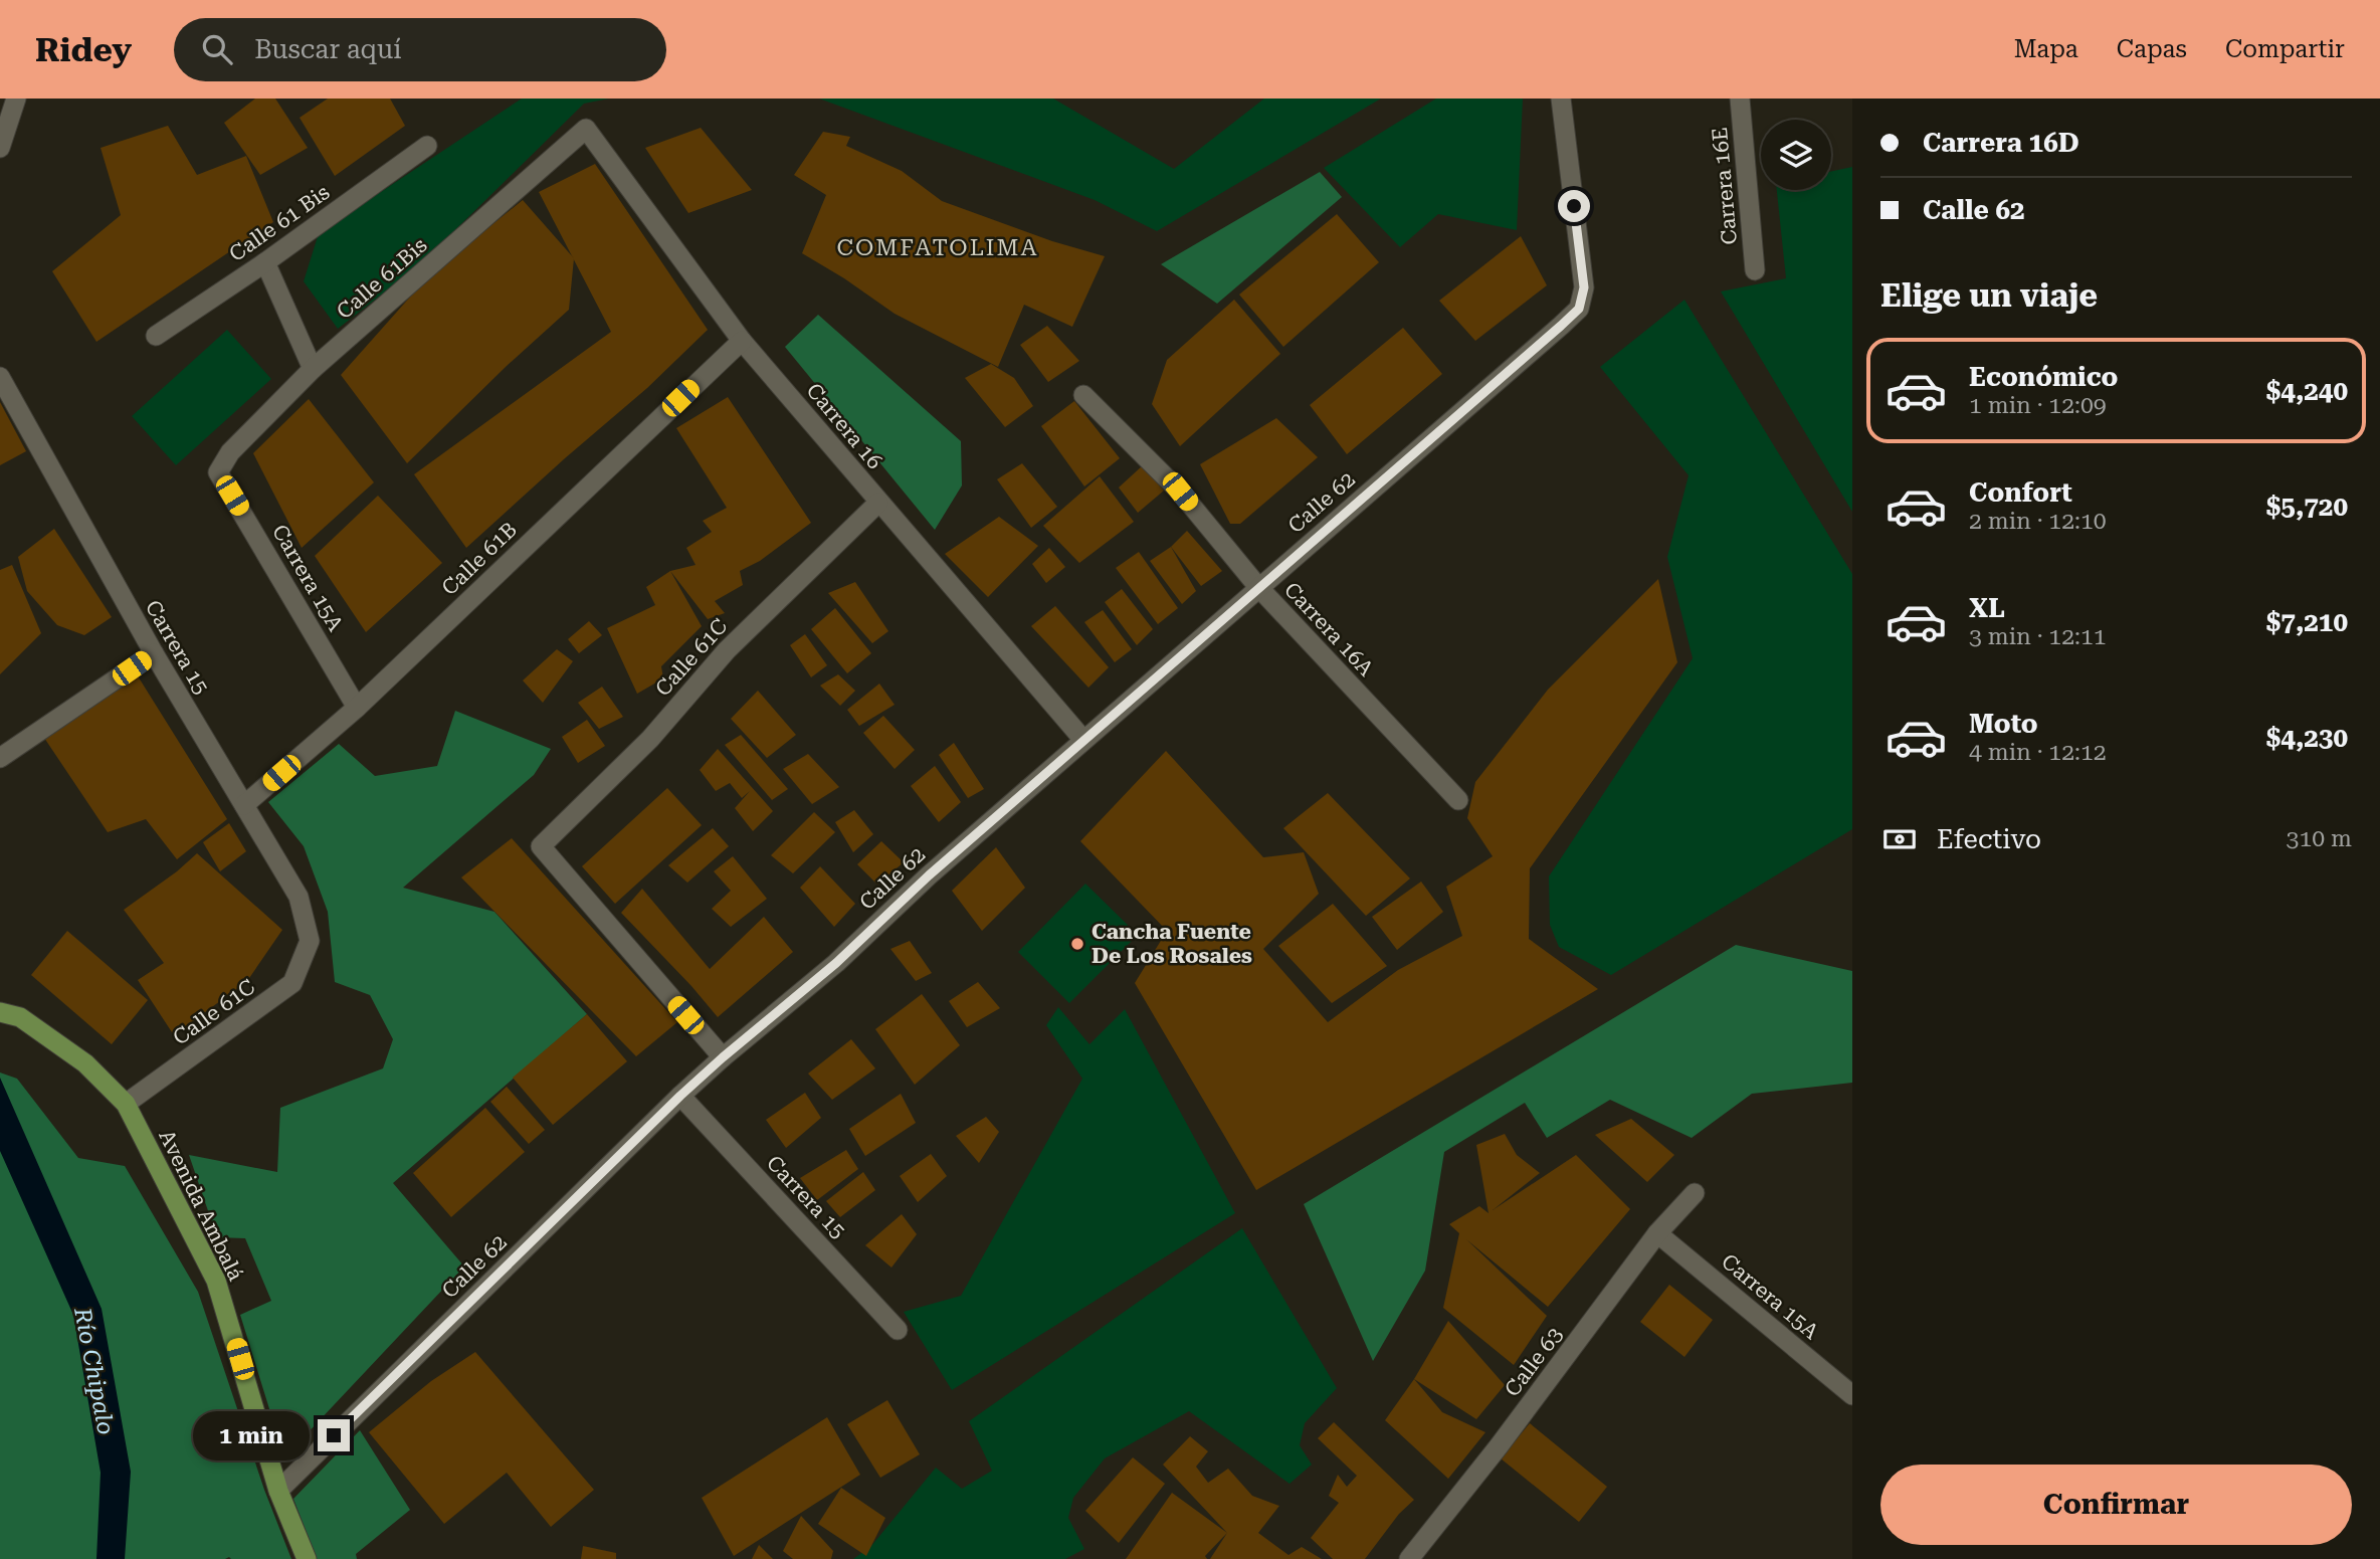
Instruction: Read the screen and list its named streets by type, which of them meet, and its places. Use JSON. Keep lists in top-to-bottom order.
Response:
{
  "streets": {
    "main road": ["Avenida Ambalá"],
    "street": [
      "Carrera 16E",
      "Calle 61 Bis",
      "Calle 61Bis",
      "Carrera 16",
      "Calle 62",
      "Calle 61B",
      "Carrera 15A",
      "Carrera 16A",
      "Carrera 15",
      "Calle 61C",
      "Calle 63"
    ]
  },
  "crossings": [
    ["Calle 61Bis", "Carrera 16"],
    ["Calle 61Bis", "Carrera 15A"],
    ["Carrera 16", "Calle 62"],
    ["Carrera 16", "Calle 61B"],
    ["Carrera 16", "Calle 61C"],
    ["Calle 62", "Carrera 16A"],
    ["Calle 62", "Carrera 15"],
    ["Calle 62", "Calle 61C"],
    ["Calle 62", "Avenida Ambalá"],
    ["Calle 61B", "Carrera 15A"],
    ["Calle 61B", "Carrera 15"],
    ["Carrera 15A", "Calle 63"],
    ["Carrera 15", "Calle 61C"],
    ["Calle 61C", "Avenida Ambalá"]
  ],
  "districts": ["COMFATOLIMA"],
  "water": ["Río Chipalo"],
  "places": ["Cancha Fuente De Los Rosales"],
  "page": {
    "header": "Ridey",
    "search": "Buscar aquí",
    "nav": ["Mapa", "Capas", "Compartir"],
    "banner": ["Carrera 16D", "Calle 62"],
    "heading": "Elige un viaje",
    "list": [
      {
        "name": "Económico",
        "note": "1 min · 12:09",
        "value": "$4,240"
      },
      {
        "name": "Confort",
        "note": "2 min · 12:10",
        "value": "$5,720"
      },
      {
        "name": "XL",
        "note": "3 min · 12:11",
        "value": "$7,210"
      },
      {
        "name": "Moto",
        "note": "4 min · 12:12",
        "value": "$4,230"
      }
    ],
    "pay": ["Efectivo", "310 m"],
    "bubble": "1 min",
    "buttons": "Confirmar"
  }
}
